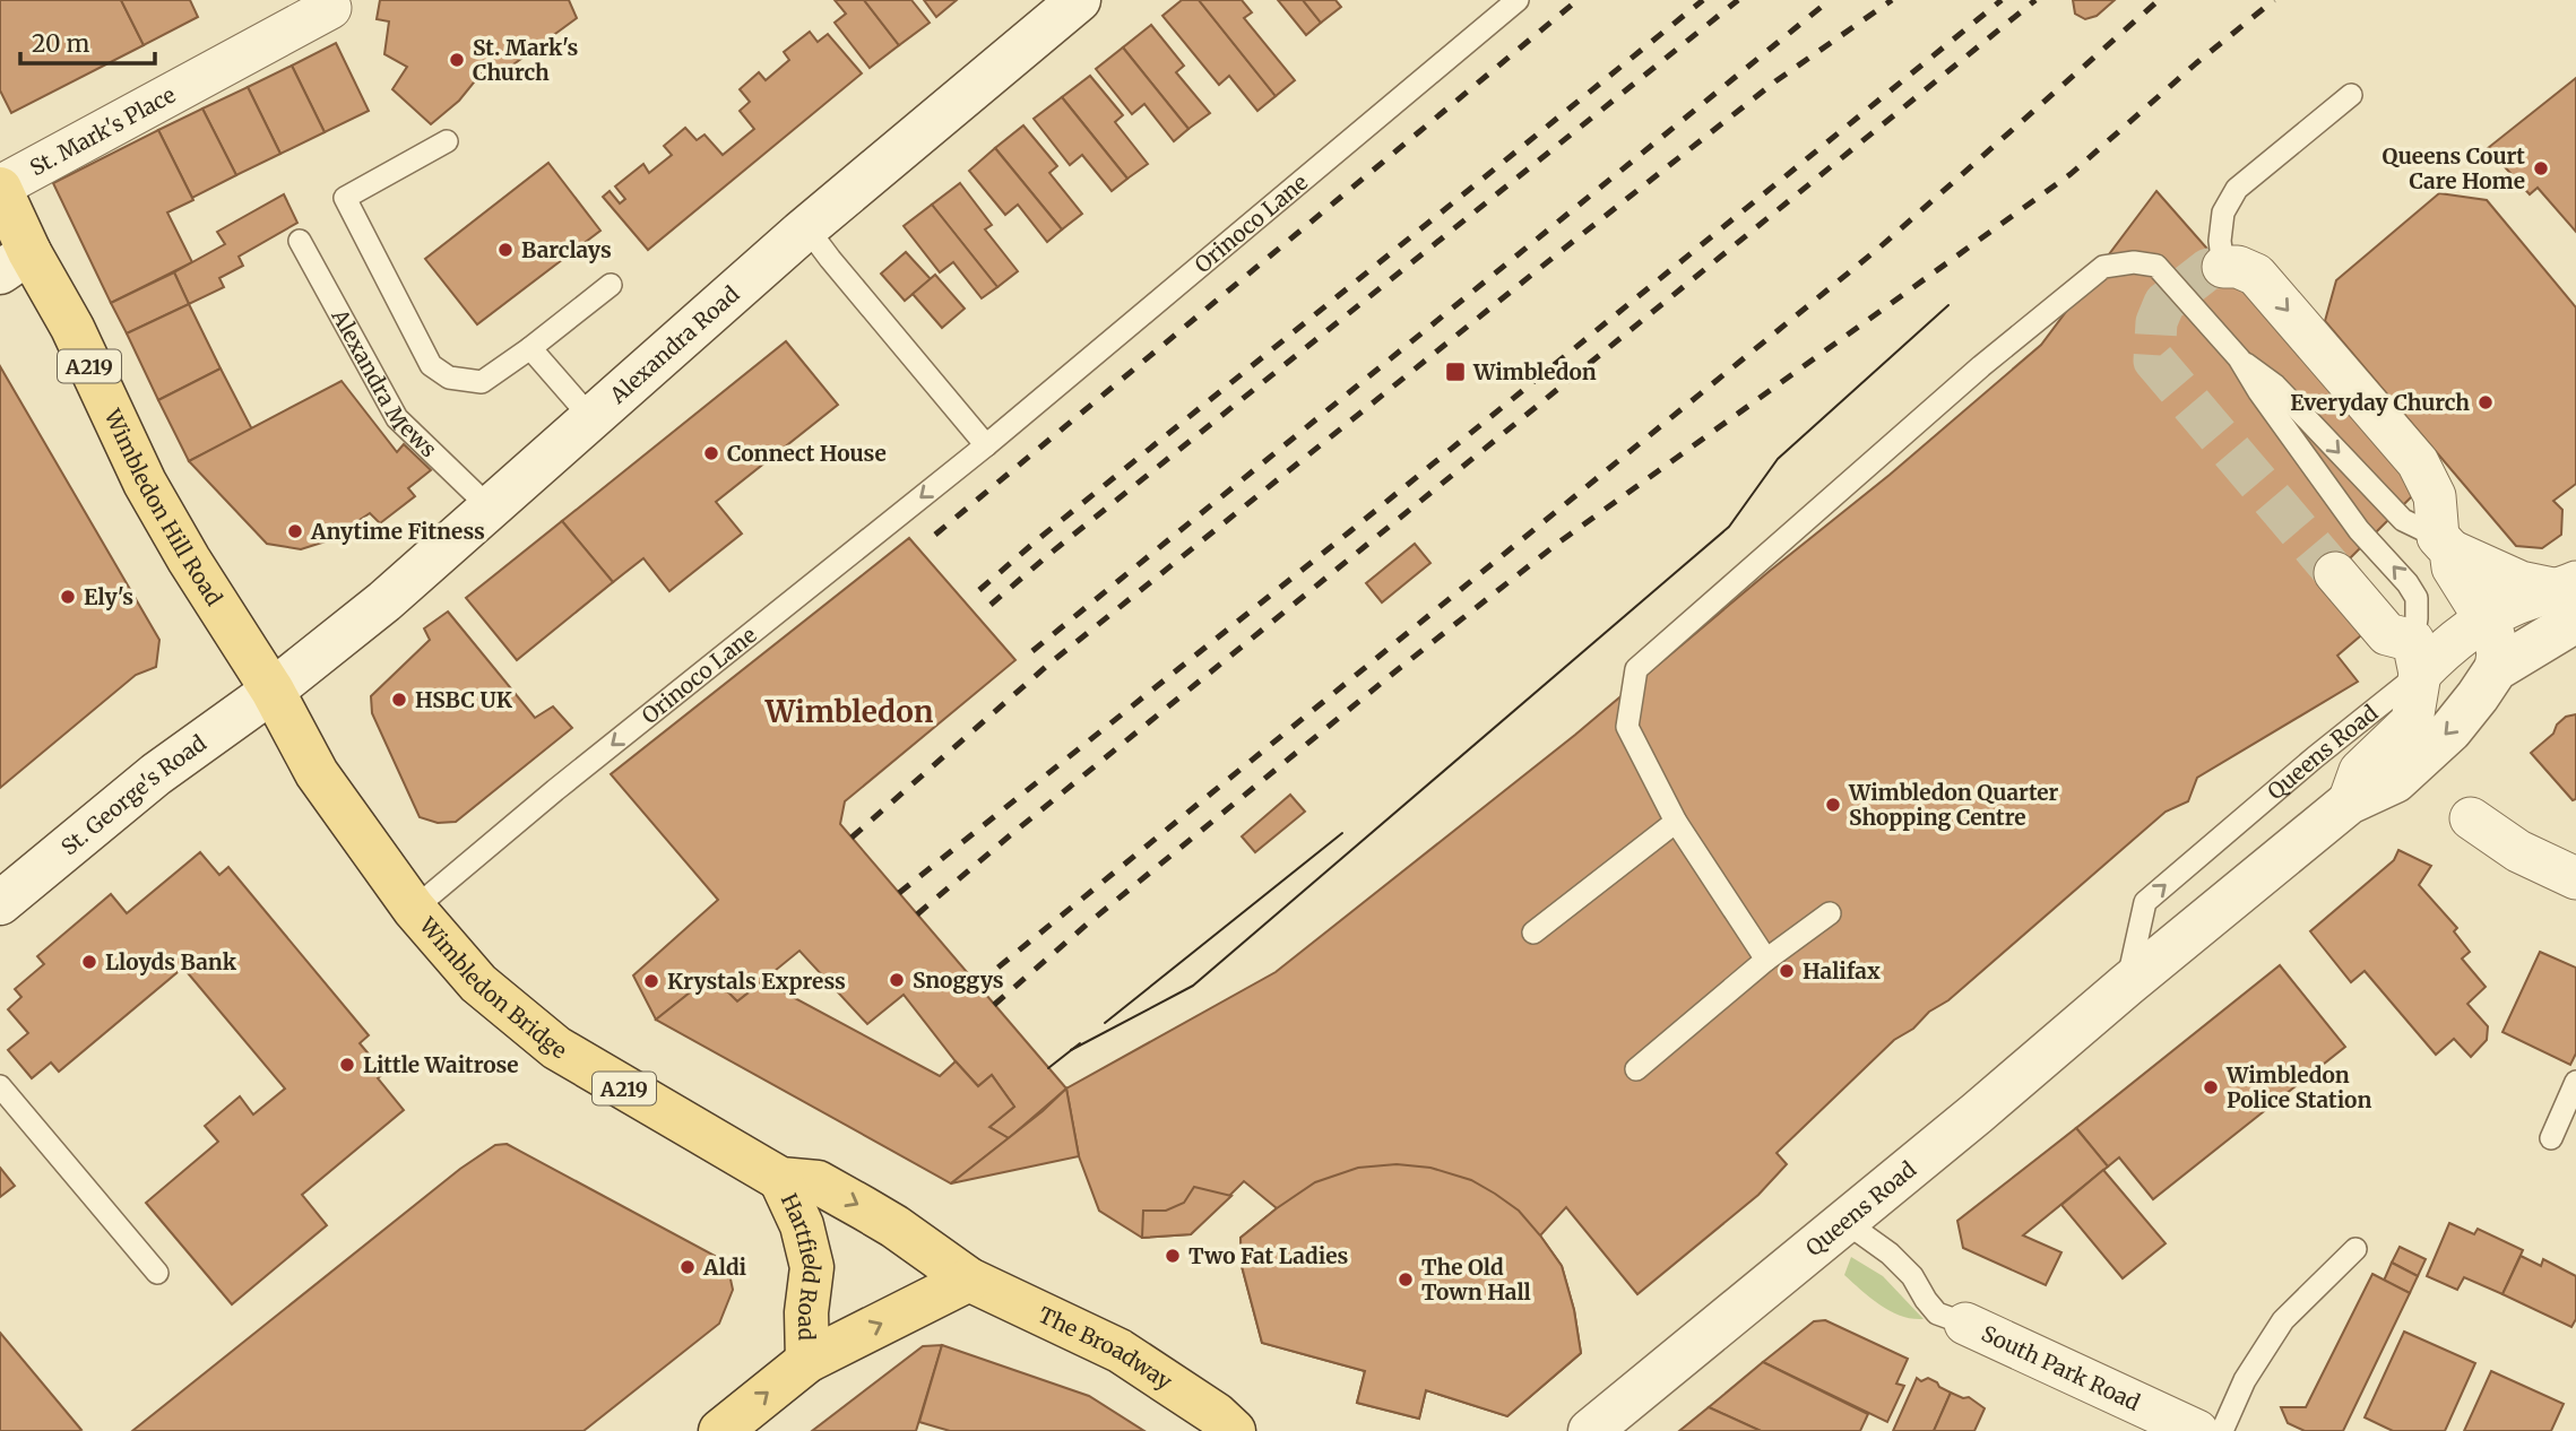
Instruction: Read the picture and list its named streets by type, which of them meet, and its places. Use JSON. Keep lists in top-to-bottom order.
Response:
{
  "streets": {
    "main road": [
      "Alexandra Road",
      "A219",
      "Wimbledon Hill Road",
      "Queens Road",
      "St. George's Road",
      "Wimbledon Bridge",
      "Hartfield Road",
      "The Broadway"
    ],
    "street": ["St. Mark's Place", "South Park Road"],
    "lane": ["Orinoco Lane", "Alexandra Mews"]
  },
  "crossings": [
    ["St. Mark's Place", "Wimbledon Hill Road"],
    ["Orinoco Lane", "Wimbledon Bridge"],
    ["Alexandra Road", "Alexandra Mews"],
    ["Alexandra Road", "Wimbledon Hill Road"],
    ["Alexandra Road", "St. George's Road"],
    ["Alexandra Road", "Wimbledon Bridge"],
    ["Wimbledon Hill Road", "St. George's Road"],
    ["Wimbledon Hill Road", "Wimbledon Bridge"],
    ["St. George's Road", "Wimbledon Bridge"],
    ["Wimbledon Bridge", "Hartfield Road"],
    ["Wimbledon Bridge", "The Broadway"],
    ["Hartfield Road", "The Broadway"]
  ],
  "one_way": ["Orinoco Lane", "Hartfield Road"],
  "districts": ["Wimbledon"],
  "places": {
    "other": [
      "St. Mark's Church",
      "Queens Court Care Home",
      "Barclays",
      "Everyday Church",
      "Connect House",
      "Anytime Fitness",
      "Ely's",
      "HSBC UK",
      "Wimbledon Quarter Shopping Centre",
      "Lloyds Bank",
      "Halifax",
      "Snoggys",
      "Krystals Express",
      "Little Waitrose",
      "Wimbledon Police Station",
      "Two Fat Ladies",
      "Aldi",
      "The Old Town Hall"
    ],
    "transit": ["Wimbledon"]
  },
  "scale_bar": "20 m"
}
